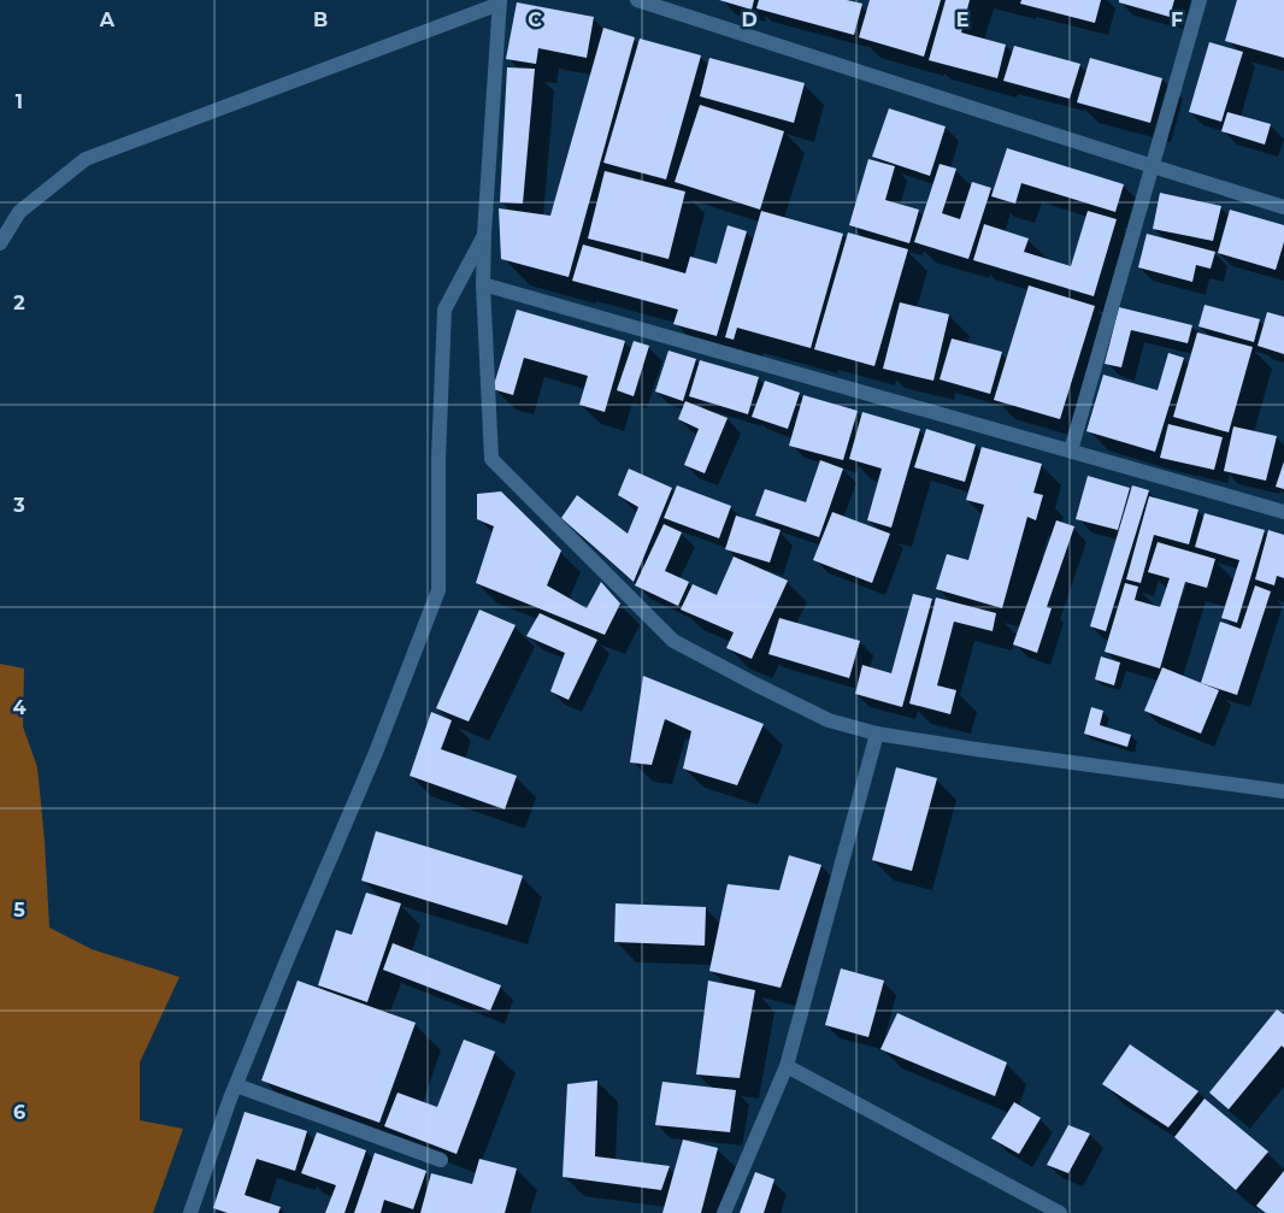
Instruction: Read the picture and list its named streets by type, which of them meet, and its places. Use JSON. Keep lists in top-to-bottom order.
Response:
{
  "grid": {
    "columns": [
      "A",
      "B",
      "C",
      "D",
      "E",
      "F"
    ],
    "rows": [
      "1",
      "2",
      "3",
      "4",
      "5",
      "6"
    ]
  }
}
